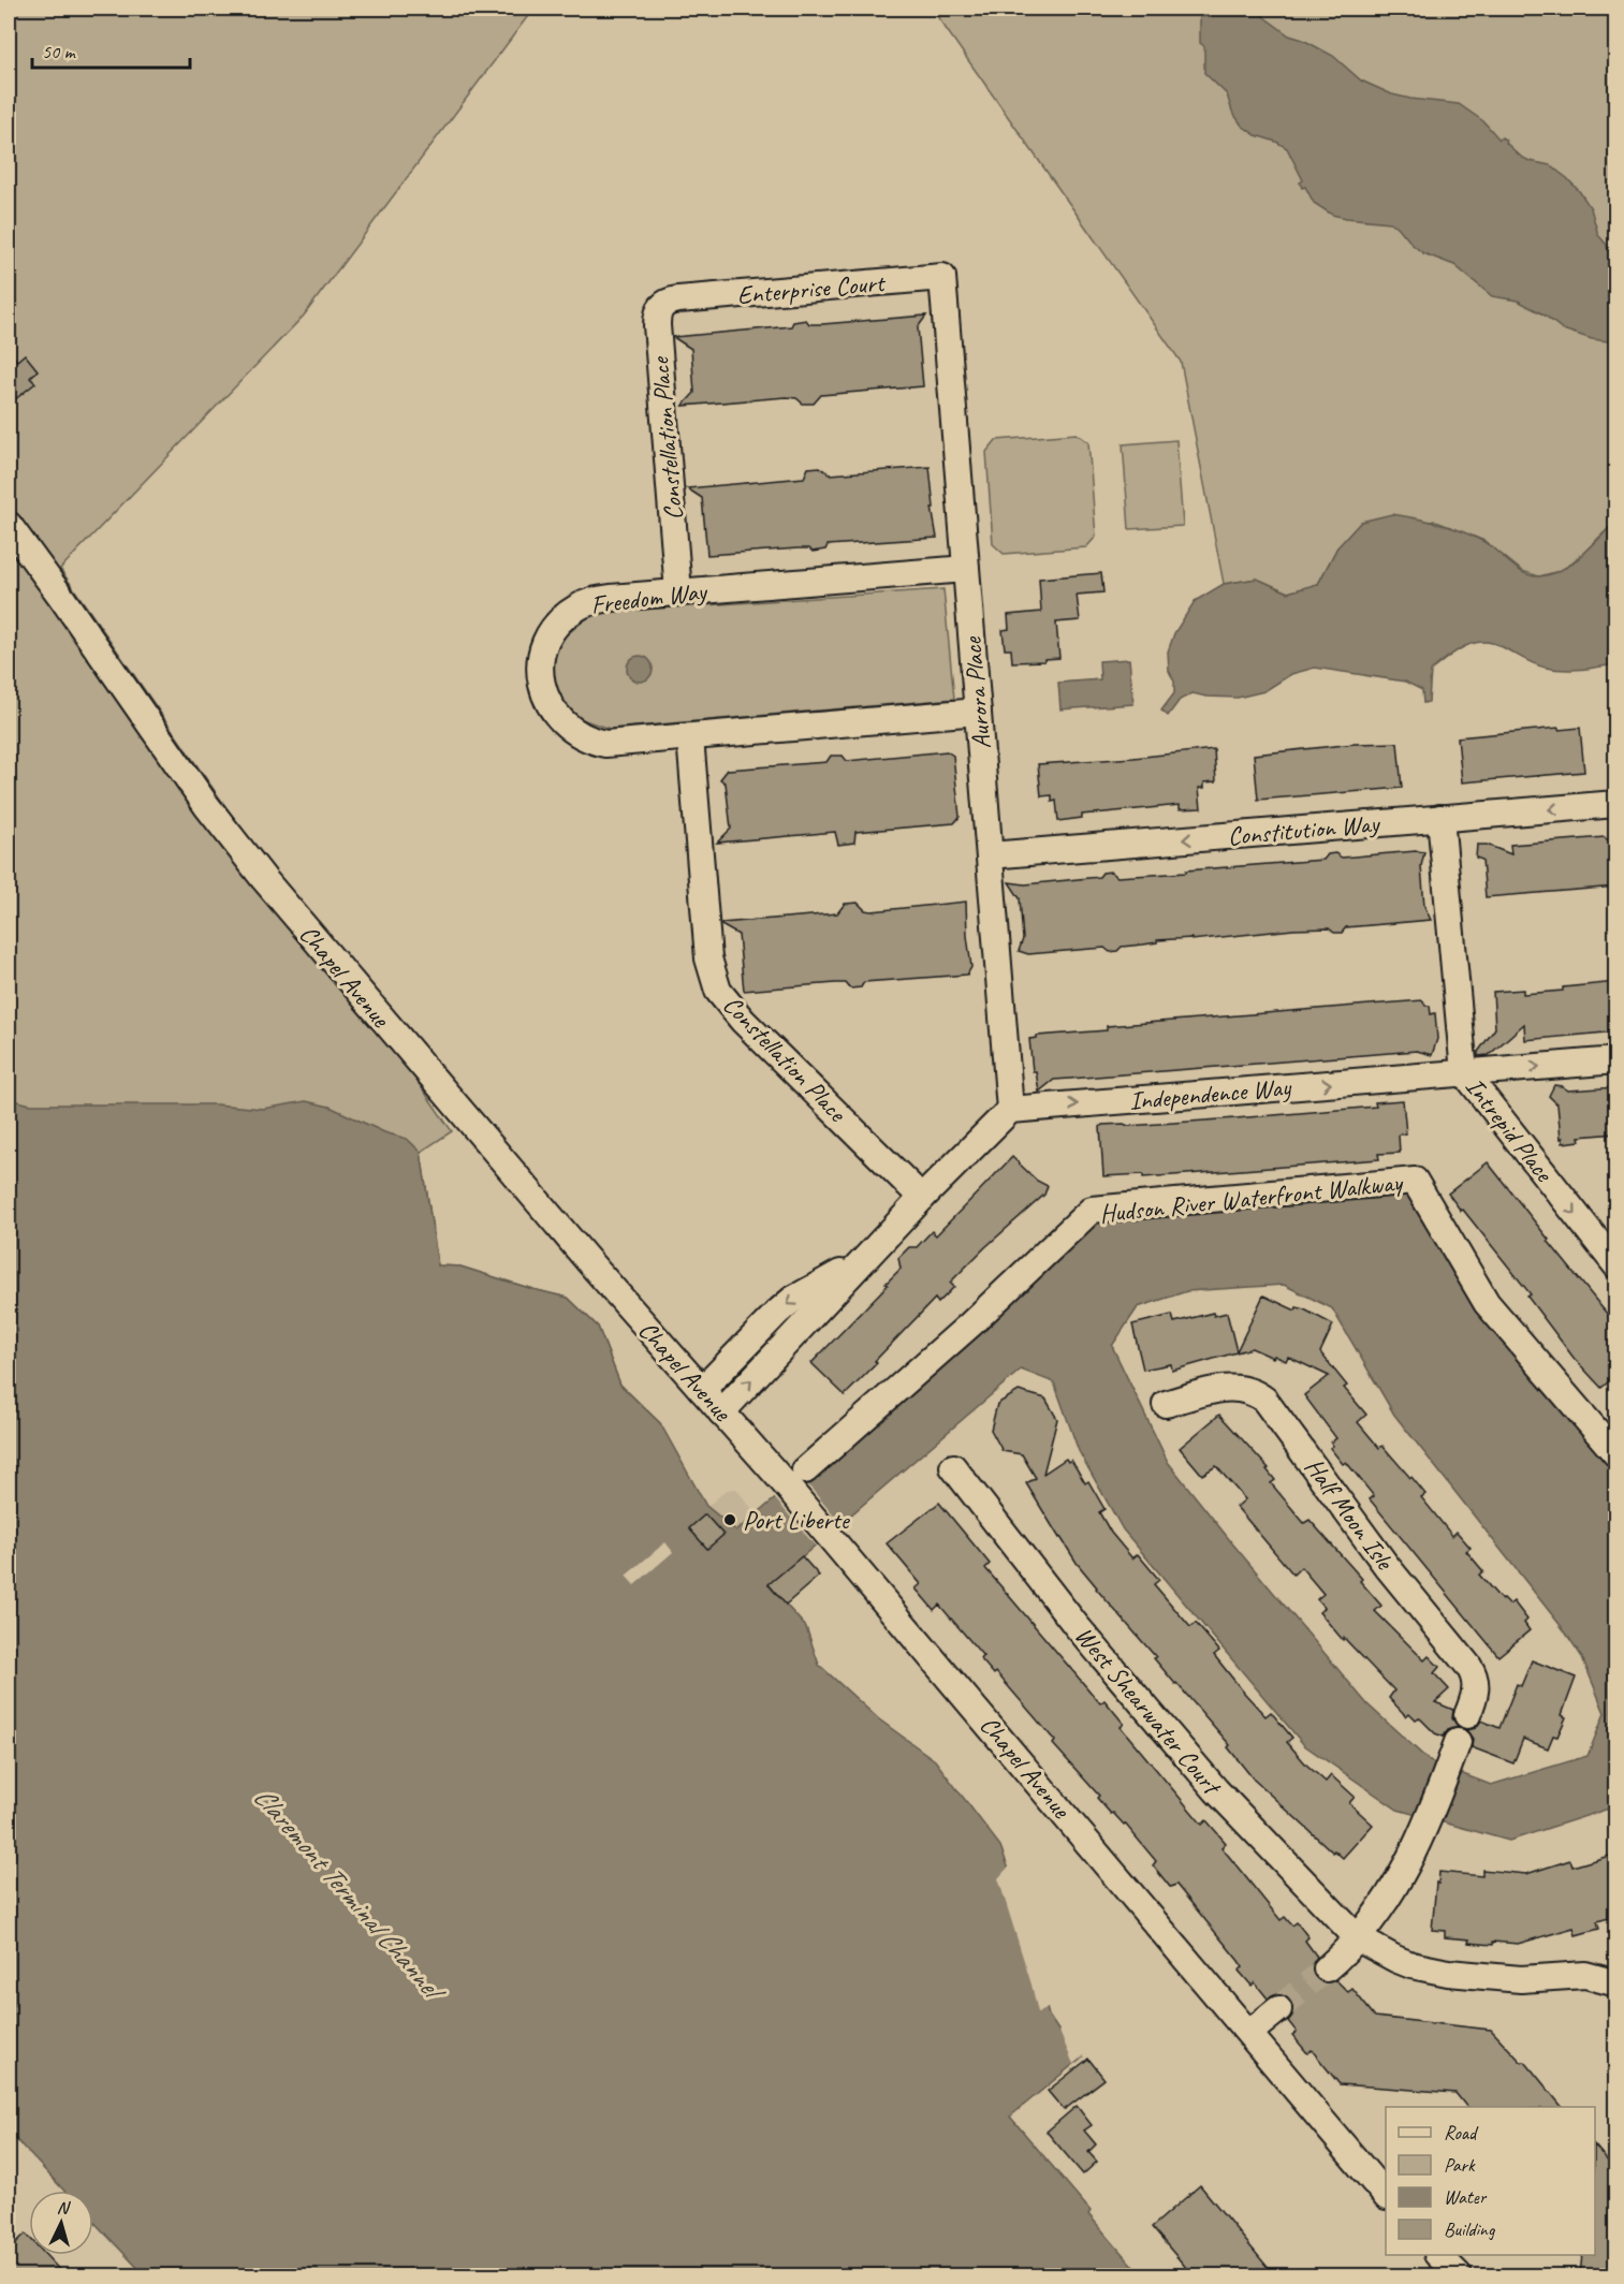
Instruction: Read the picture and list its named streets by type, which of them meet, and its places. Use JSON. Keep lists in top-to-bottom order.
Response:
{
  "streets": {
    "street": [
      "Enterprise Court",
      "Constellation Place",
      "Freedom Way",
      "Aurora Place",
      "Constitution Way",
      "Chapel Avenue",
      "Independence Way",
      "Intrepid Place",
      "Hudson River Waterfront Walkway",
      "Half Moon Isle",
      "West Shearwater Court"
    ]
  },
  "crossings": [
    ["Enterprise Court", "Constellation Place"],
    ["Enterprise Court", "Aurora Place"],
    ["Constellation Place", "Freedom Way"],
    ["Freedom Way", "Aurora Place"],
    ["Aurora Place", "Constitution Way"],
    ["Aurora Place", "Independence Way"],
    ["Constitution Way", "Intrepid Place"],
    ["Chapel Avenue", "Hudson River Waterfront Walkway"],
    ["Independence Way", "Intrepid Place"]
  ],
  "one_way": ["Constitution Way", "Independence Way", "Intrepid Place"],
  "water": ["Claremont Terminal Channel"],
  "places": ["Port Liberte"],
  "legend": [
    "Road",
    "Park",
    "Water",
    "Building"
  ],
  "scale_bar": "50 m",
  "north": "top"
}
